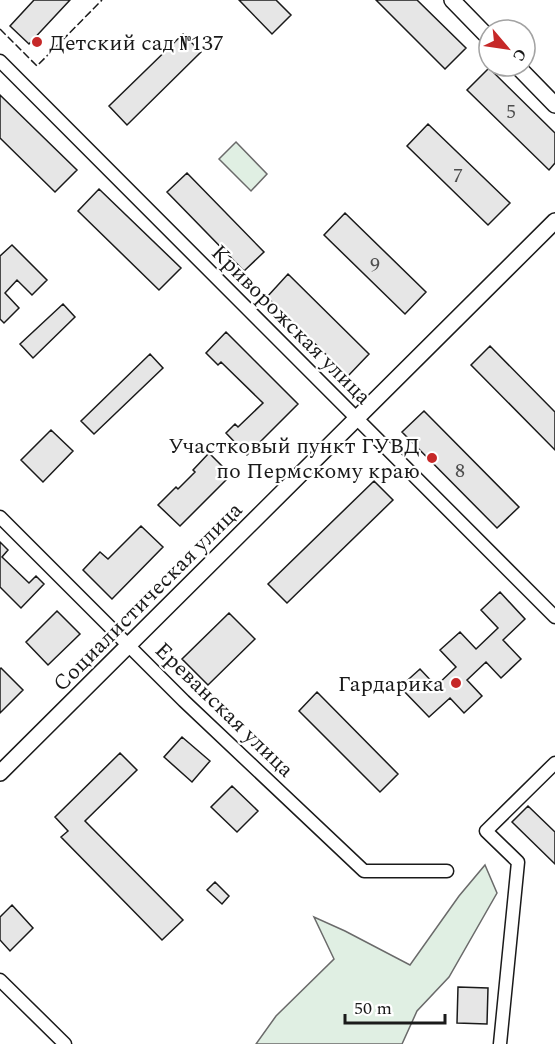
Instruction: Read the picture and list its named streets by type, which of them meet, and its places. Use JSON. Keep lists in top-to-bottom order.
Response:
{
  "streets": {
    "street": ["Криворожская улица", "Социалистическая улица", "Ереванская улица"]
  },
  "crossings": [
    ["Криворожская улица", "Социалистическая улица"],
    ["Социалистическая улица", "Ереванская улица"]
  ],
  "places": ["Детский сад №137", "Участковый пункт ГУВД по Пермскому краю", "Гардарика"],
  "house_numbers": [
    "5",
    "7",
    "9",
    "8"
  ],
  "scale_bar": "50 m",
  "north": "bottom right"
}
